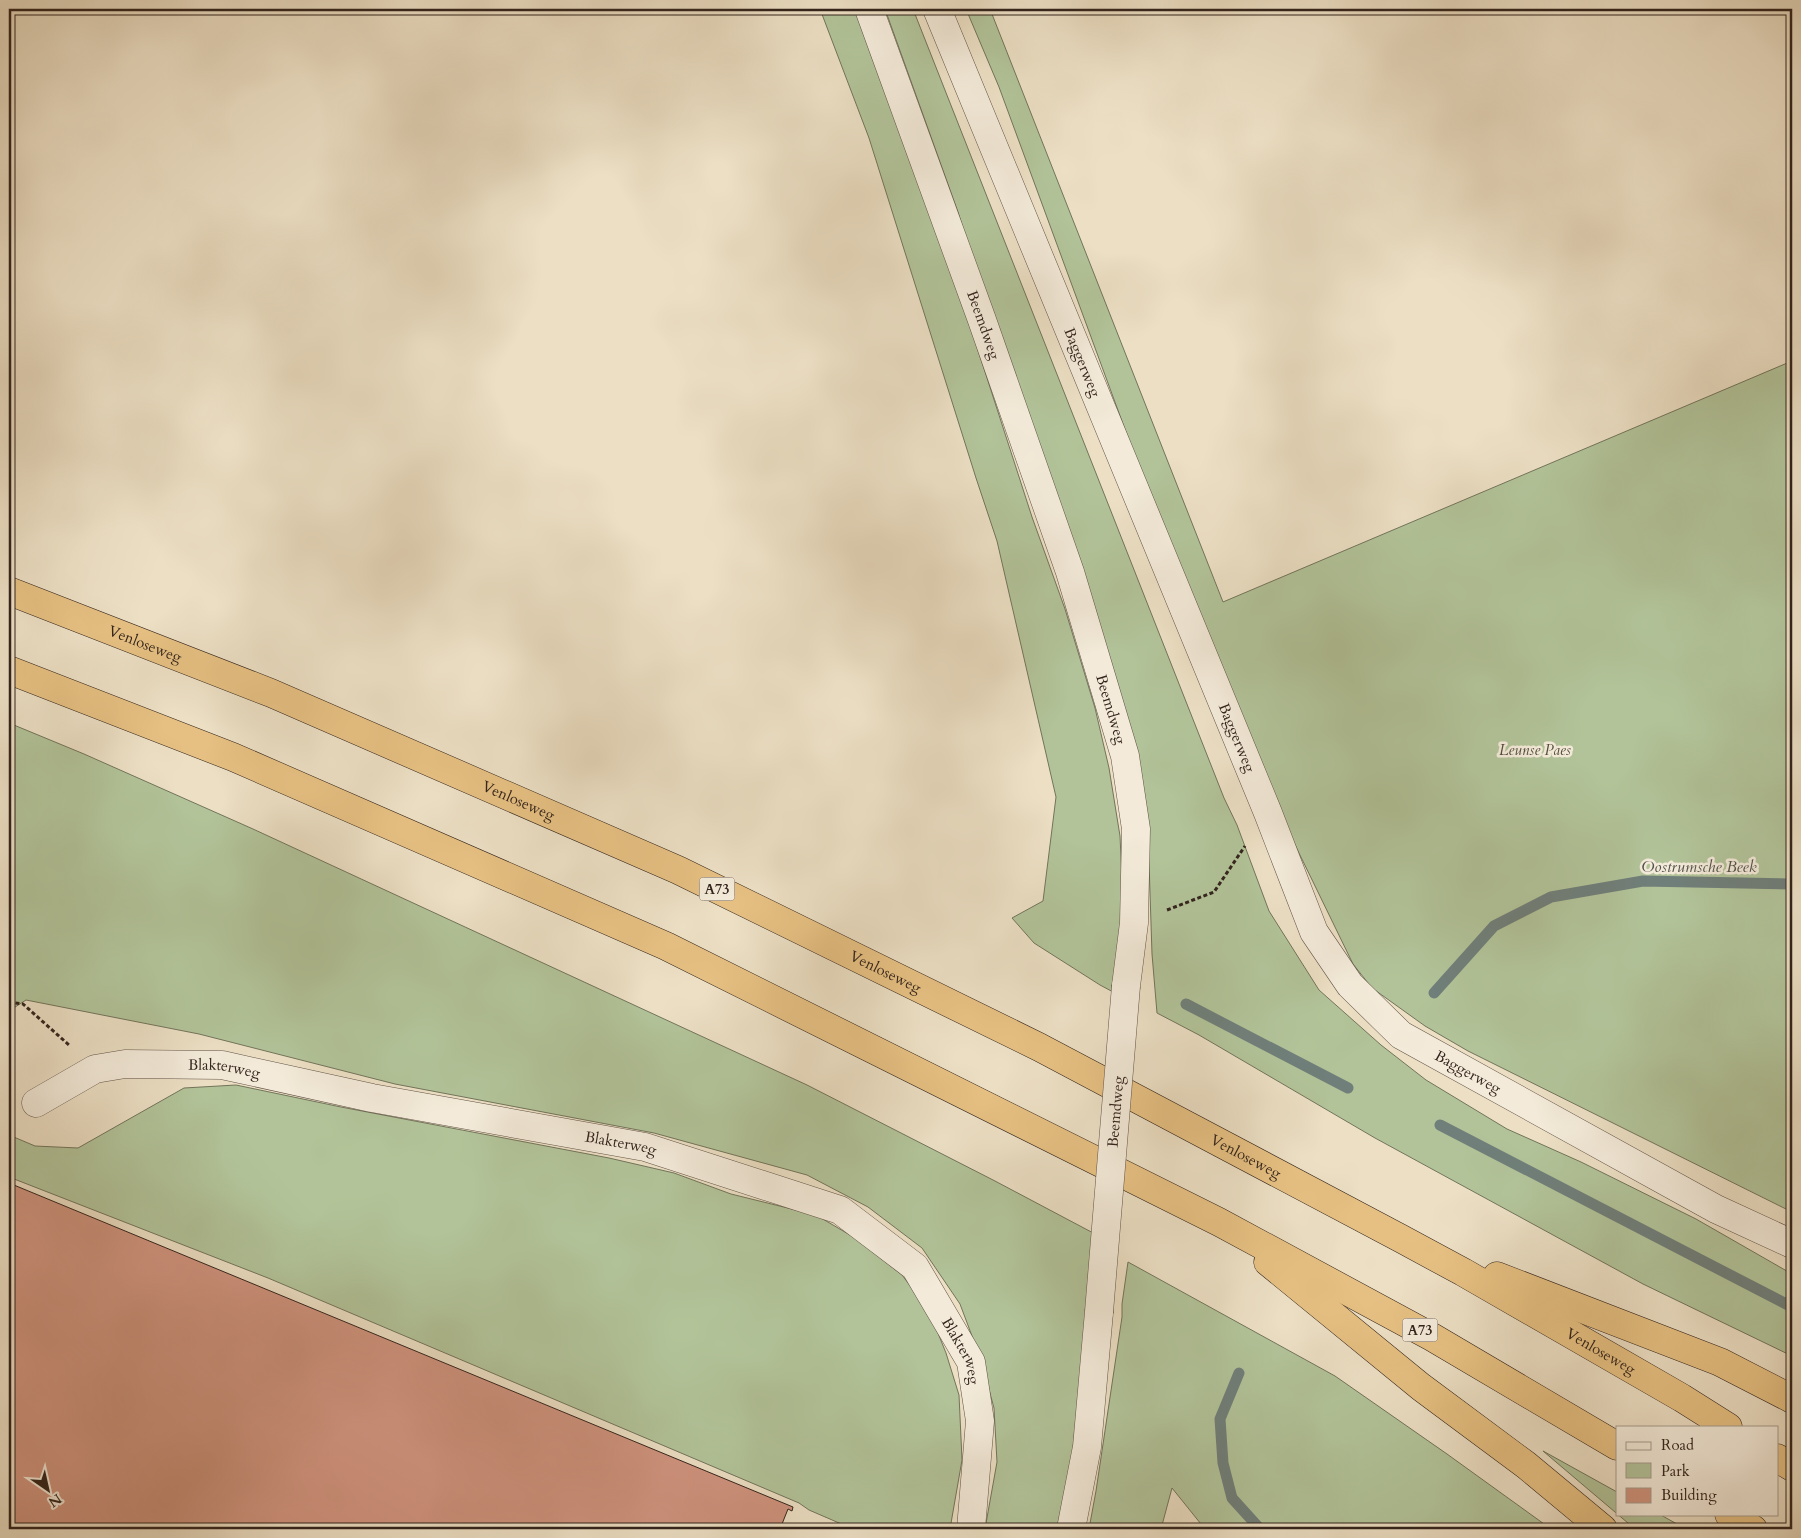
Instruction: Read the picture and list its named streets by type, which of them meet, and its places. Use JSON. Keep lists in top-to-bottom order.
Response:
{
  "streets": {
    "highway": ["Venloseweg", "A73"],
    "street": ["Beemdweg", "Baggerweg", "Blakterweg"]
  },
  "crossings": [
    ["Venloseweg", "A73"]
  ],
  "water": ["Oostrumsche Beek"],
  "parks": ["Leunse Paes"],
  "legend": ["Road", "Park", "Building"],
  "north": "bottom right"
}
